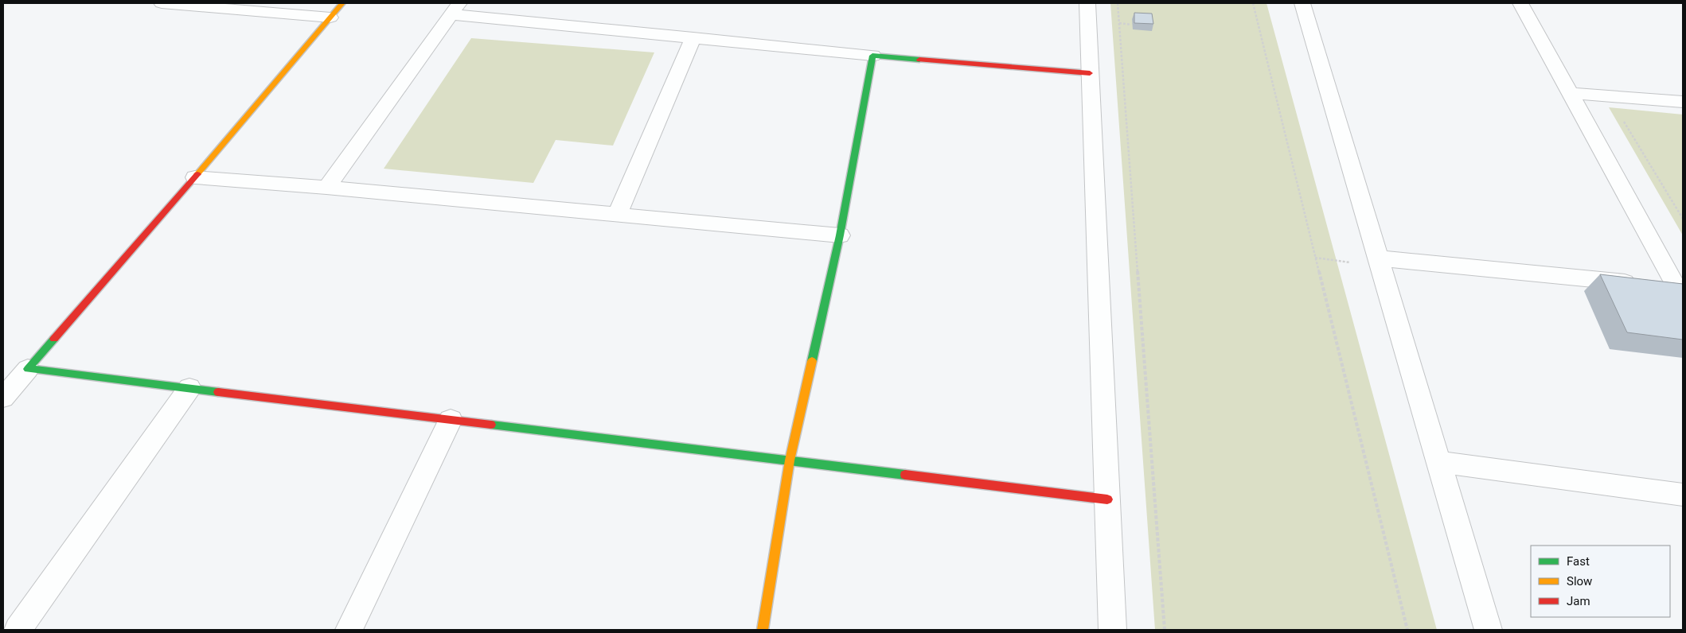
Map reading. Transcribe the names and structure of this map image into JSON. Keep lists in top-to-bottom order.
{
  "legend": ["Fast", "Slow", "Jam"]
}
